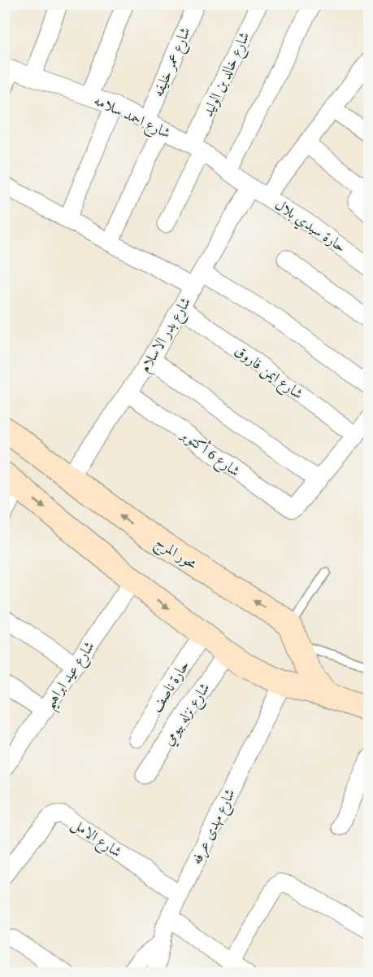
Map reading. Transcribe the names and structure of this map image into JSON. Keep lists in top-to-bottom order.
{
  "streets": {
    "main road": ["محور المرج"],
    "street": [
      "شارع عمر خليفه",
      "شارع خالد بن الوليد",
      "شارع احمد سلامه",
      "حارة سيدي بلال",
      "شارع بدر الاسلام",
      "شارع ايمن فاروق",
      "شارع 6 أكتوبر",
      "شارع عيد ابراهيم",
      "حارة ناصف",
      "شارع نزله بيومي",
      "شارع مهدى عرفه",
      "شارع الامل"
    ]
  },
  "crossings": [
    ["شارع عمر خليفه", "شارع احمد سلامه"],
    ["شارع خالد بن الوليد", "شارع احمد سلامه"],
    ["شارع احمد سلامه", "حارة سيدي بلال"],
    ["شارع احمد سلامه", "شارع بدر الاسلام"],
    ["حارة سيدي بلال", "شارع بدر الاسلام"],
    ["شارع بدر الاسلام", "شارع ايمن فاروق"],
    ["شارع بدر الاسلام", "شارع 6 أكتوبر"],
    ["شارع بدر الاسلام", "محور المرج"],
    ["شارع مهدى عرفه", "شارع الامل"]
  ]
}
